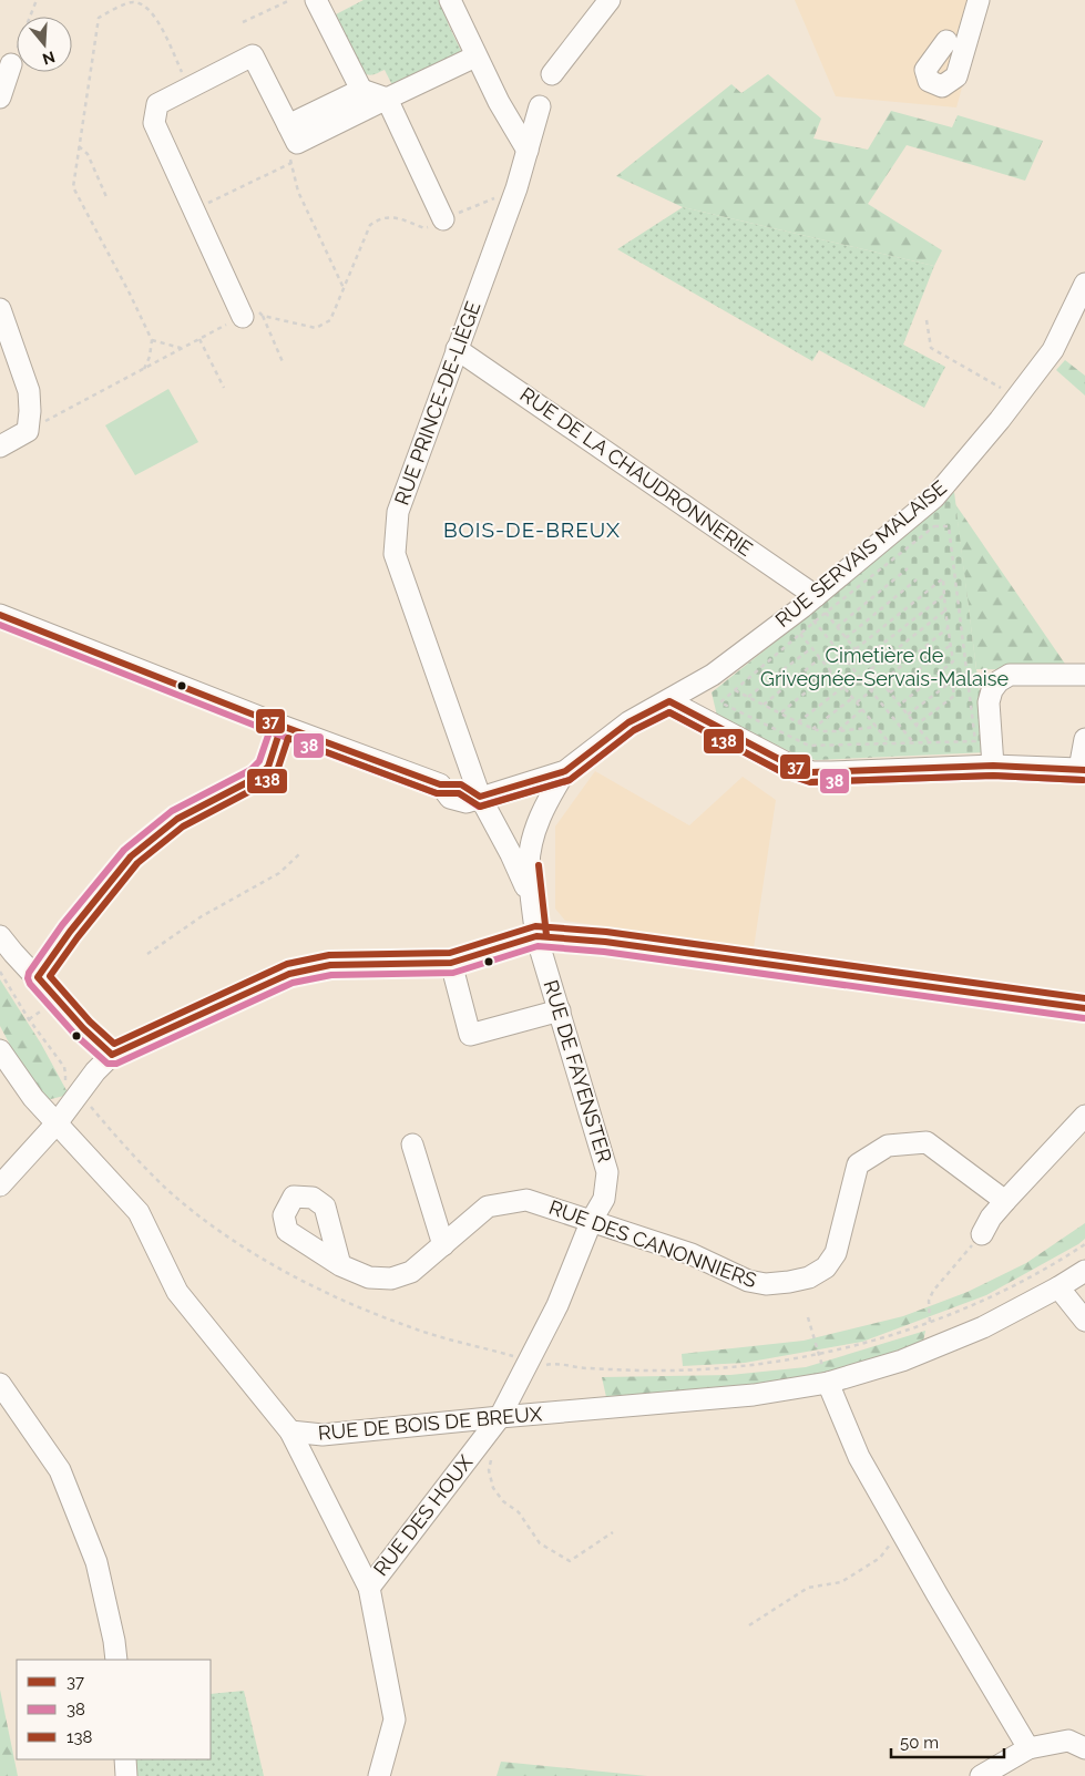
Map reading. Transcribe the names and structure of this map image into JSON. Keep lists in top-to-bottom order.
{
  "streets": {
    "street": [
      "RUE PRINCE-DE-LIÈGE",
      "RUE DE LA CHAUDRONNERIE",
      "RUE SERVAIS MALAISE",
      "RUE DE FAYENSTER",
      "RUE DES CANONNIERS",
      "RUE DE BOIS DE BREUX",
      "RUE DES HOUX"
    ]
  },
  "crossings": [
    ["RUE PRINCE-DE-LIÈGE", "RUE DE LA CHAUDRONNERIE"],
    ["RUE PRINCE-DE-LIÈGE", "RUE SERVAIS MALAISE"],
    ["RUE PRINCE-DE-LIÈGE", "RUE DE FAYENSTER"],
    ["RUE DE LA CHAUDRONNERIE", "RUE SERVAIS MALAISE"],
    ["RUE SERVAIS MALAISE", "RUE DE FAYENSTER"],
    ["RUE DE FAYENSTER", "RUE DES CANONNIERS"],
    ["RUE DE FAYENSTER", "RUE DE BOIS DE BREUX"],
    ["RUE DE FAYENSTER", "RUE DES HOUX"],
    ["RUE DE BOIS DE BREUX", "RUE DES HOUX"]
  ],
  "districts": ["BOIS-DE-BREUX"],
  "parks": ["Cimetière de Grivegnée-Servais-Malaise"],
  "lines": ["transit line 37", "transit line 38", "transit line 138"],
  "legend": ["37", "38", "138"],
  "scale_bar": "50 m",
  "north": "bottom"
}
